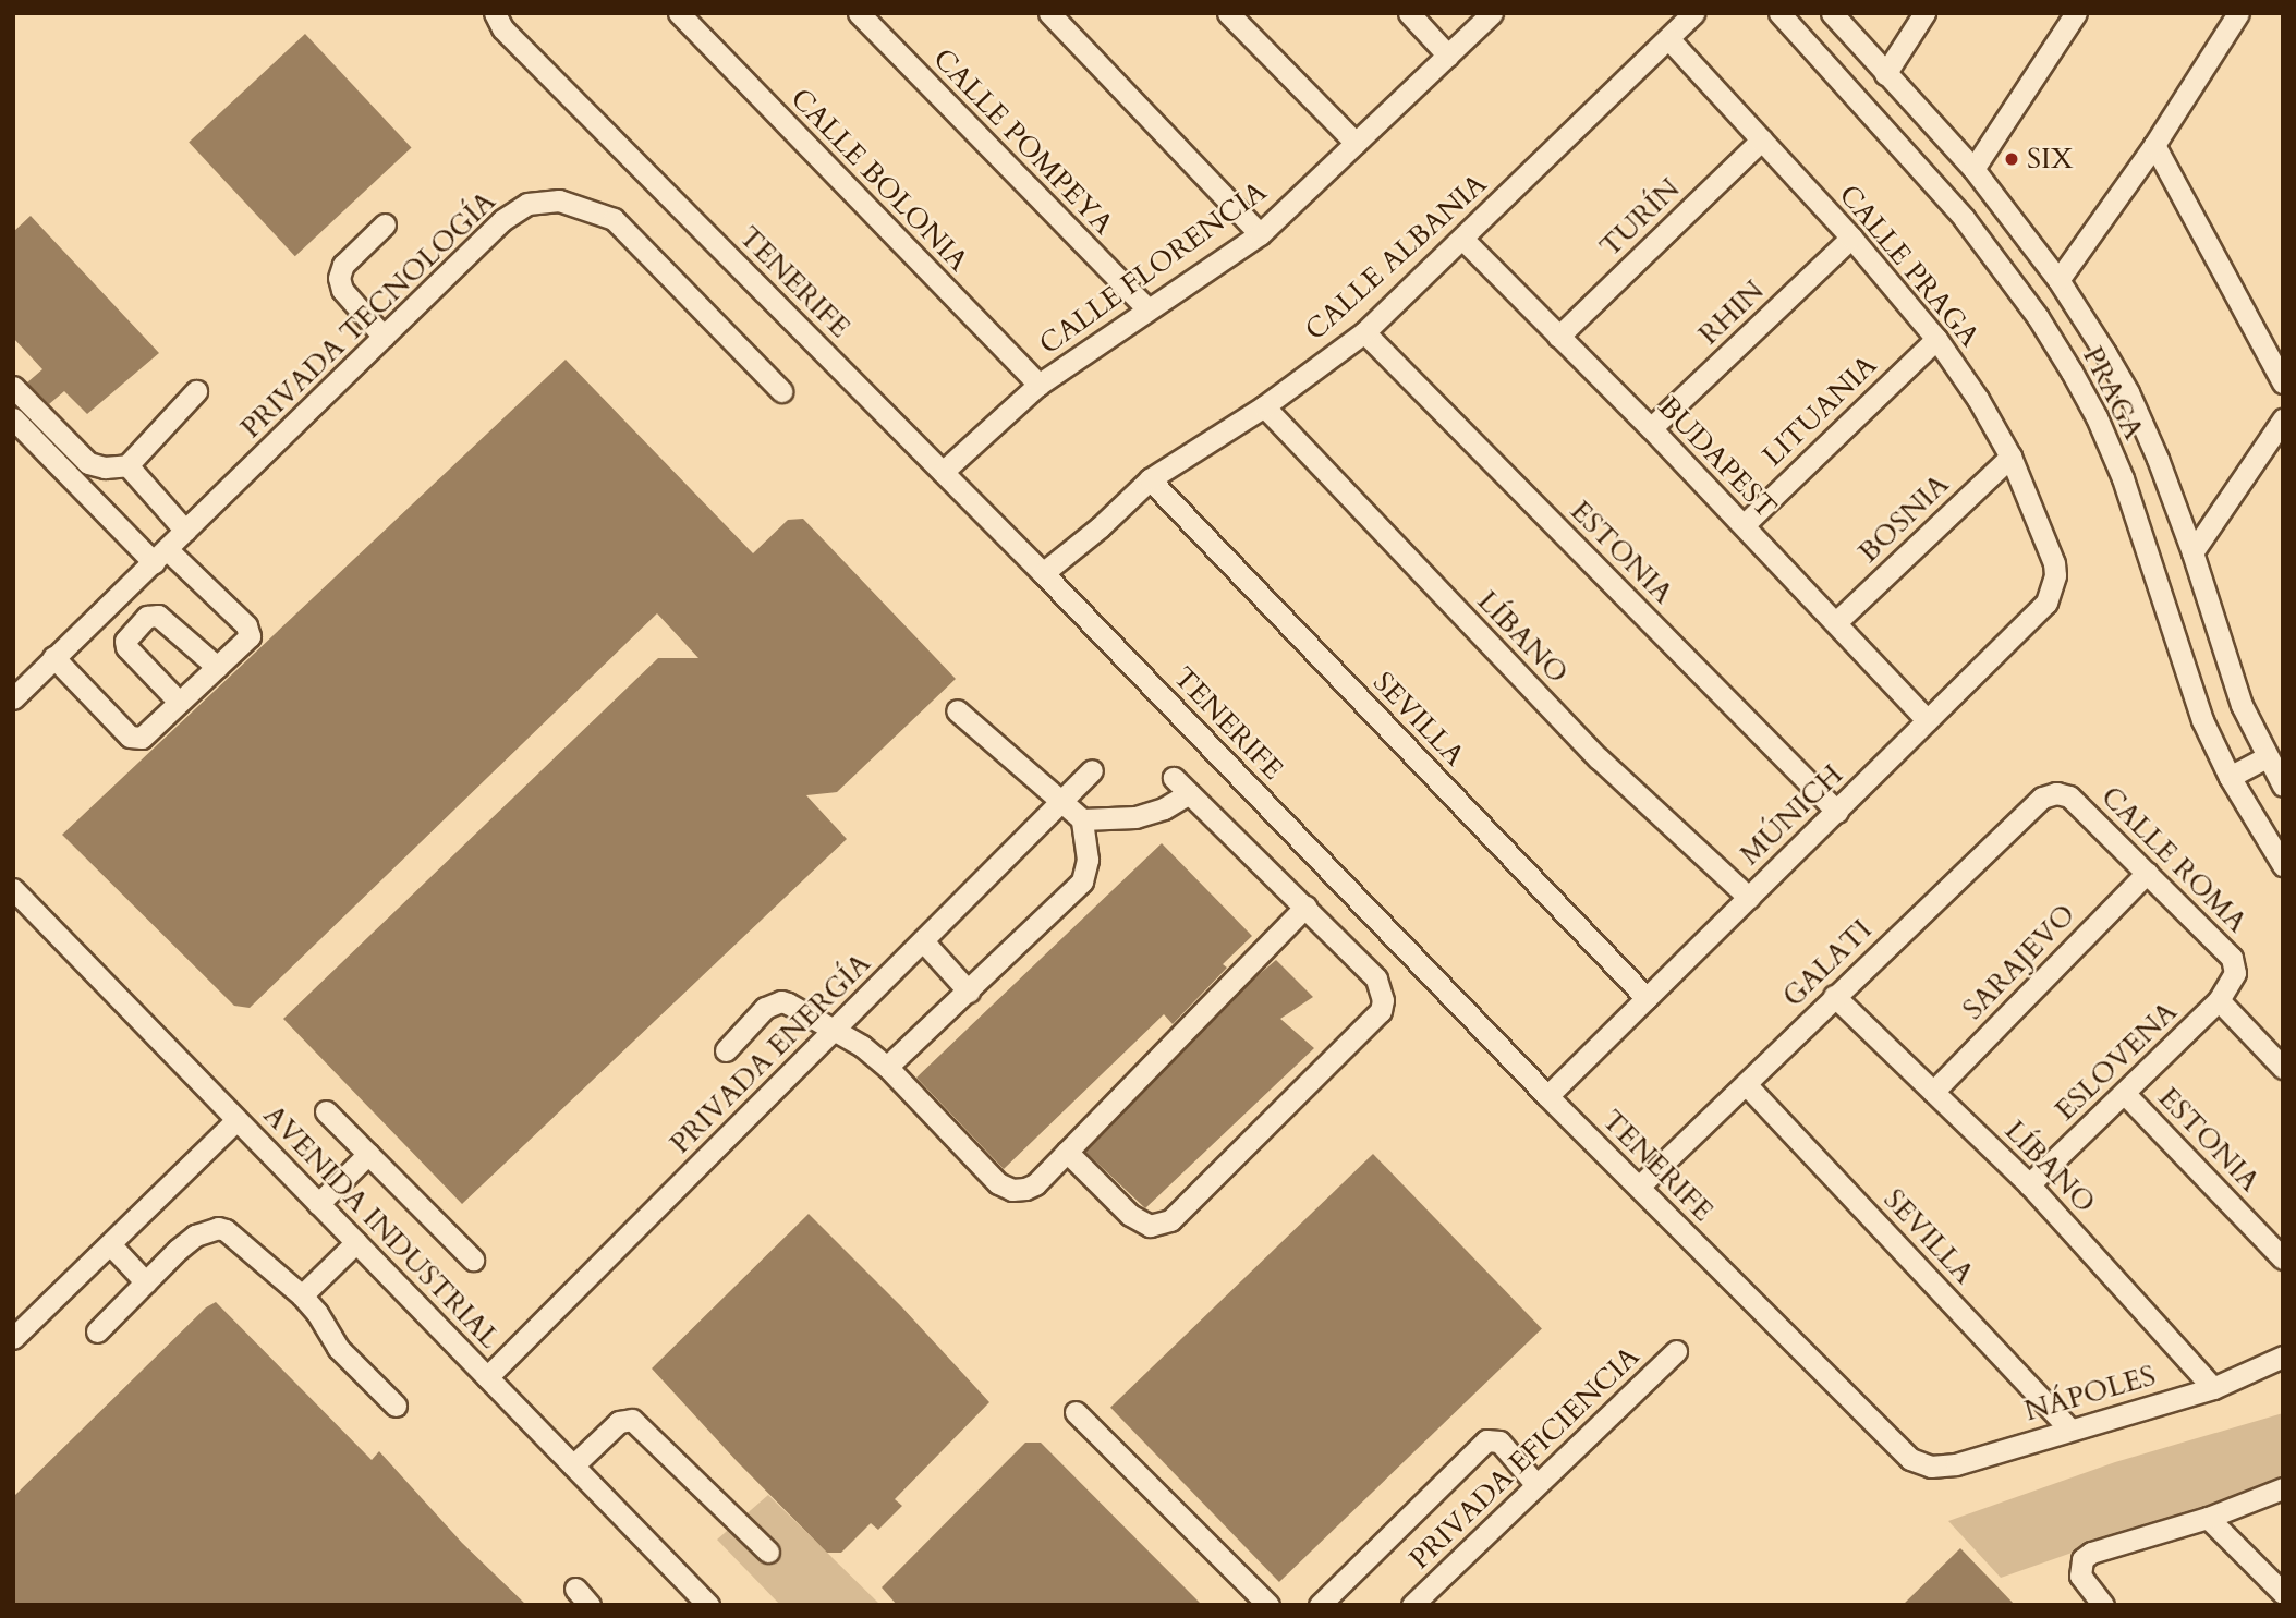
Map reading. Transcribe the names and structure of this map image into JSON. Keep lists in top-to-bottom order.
{
  "streets": {
    "street": [
      "CALLE POMPEYA",
      "CALLE BOLONIA",
      "TURÍN",
      "CALLE ALBANIA",
      "CALLE PRAGA",
      "CALLE FLORENCIA",
      "TENERIFE",
      "RHIN",
      "PRIVADA TECNOLOGÍA",
      "PRAGA",
      "LITUANIA",
      "BUDAPEST",
      "BOSNIA",
      "ESTONIA",
      "LÍBANO",
      "SEVILLA",
      "MÚNICH",
      "CALLE ROMA",
      "SARAJEVO",
      "GALATI",
      "PRIVADA ENERGÍA",
      "ESLOVENA",
      "AVENIDA INDUSTRIAL",
      "NÁPOLES",
      "PRIVADA EFICIENCIA"
    ]
  },
  "crossings": [
    ["CALLE POMPEYA", "CALLE FLORENCIA"],
    ["CALLE BOLONIA", "CALLE FLORENCIA"],
    ["TURÍN", "CALLE PRAGA"],
    ["TURÍN", "BUDAPEST"],
    ["CALLE ALBANIA", "CALLE PRAGA"],
    ["CALLE ALBANIA", "TENERIFE"],
    ["CALLE ALBANIA", "BUDAPEST"],
    ["CALLE ALBANIA", "ESTONIA"],
    ["CALLE ALBANIA", "LÍBANO"],
    ["CALLE ALBANIA", "SEVILLA"],
    ["CALLE PRAGA", "RHIN"],
    ["CALLE PRAGA", "LITUANIA"],
    ["CALLE PRAGA", "BOSNIA"],
    ["CALLE PRAGA", "MÚNICH"],
    ["CALLE FLORENCIA", "TENERIFE"],
    ["TENERIFE", "MÚNICH"],
    ["TENERIFE", "GALATI"],
    ["TENERIFE", "NÁPOLES"],
    ["RHIN", "BUDAPEST"],
    ["LITUANIA", "BUDAPEST"],
    ["BUDAPEST", "BOSNIA"],
    ["BUDAPEST", "MÚNICH"],
    ["ESTONIA", "MÚNICH"],
    ["ESTONIA", "ESLOVENA"],
    ["LÍBANO", "MÚNICH"],
    ["LÍBANO", "SARAJEVO"],
    ["LÍBANO", "GALATI"],
    ["LÍBANO", "ESLOVENA"],
    ["LÍBANO", "NÁPOLES"],
    ["SEVILLA", "MÚNICH"],
    ["SEVILLA", "GALATI"],
    ["SEVILLA", "NÁPOLES"],
    ["CALLE ROMA", "SARAJEVO"],
    ["CALLE ROMA", "GALATI"],
    ["CALLE ROMA", "ESLOVENA"],
    ["PRIVADA ENERGÍA", "AVENIDA INDUSTRIAL"]
  ],
  "places": ["SIX"]
}
